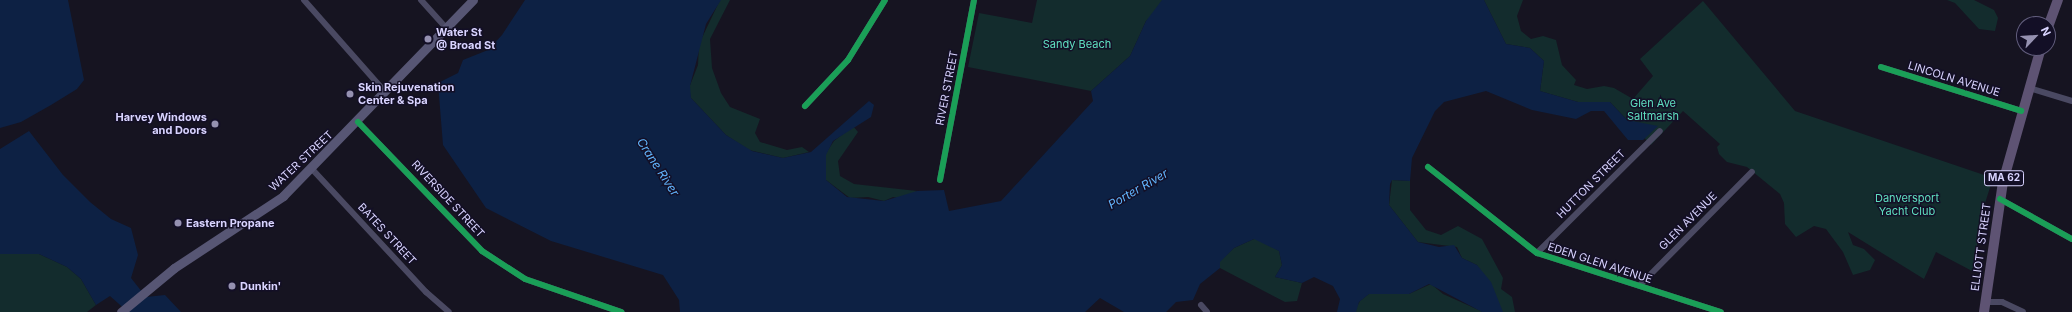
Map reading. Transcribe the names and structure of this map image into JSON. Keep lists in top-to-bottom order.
{
  "streets": {
    "main road": ["WATER STREET", "MA 62", "ELLIOTT STREET"],
    "street": [
      "LINCOLN AVENUE",
      "RIVER STREET",
      "HUTTON STREET",
      "RIVERSIDE STREET",
      "GLEN AVENUE",
      "BATES STREET",
      "EDEN GLEN AVENUE"
    ]
  },
  "crossings": [
    ["LINCOLN AVENUE", "ELLIOTT STREET"],
    ["WATER STREET", "RIVERSIDE STREET"],
    ["WATER STREET", "BATES STREET"],
    ["HUTTON STREET", "EDEN GLEN AVENUE"],
    ["GLEN AVENUE", "EDEN GLEN AVENUE"]
  ],
  "water": ["Crane River", "Porter River"],
  "parks": ["Sandy Beach", "Glen Ave Saltmarsh", "Danversport Yacht Club"],
  "places": [
    "Water St @ Broad St",
    "Skin Rejuvenation Center & Spa",
    "Harvey Windows and Doors",
    "Eastern Propane",
    "Dunkin'"
  ],
  "north": "top right"
}
